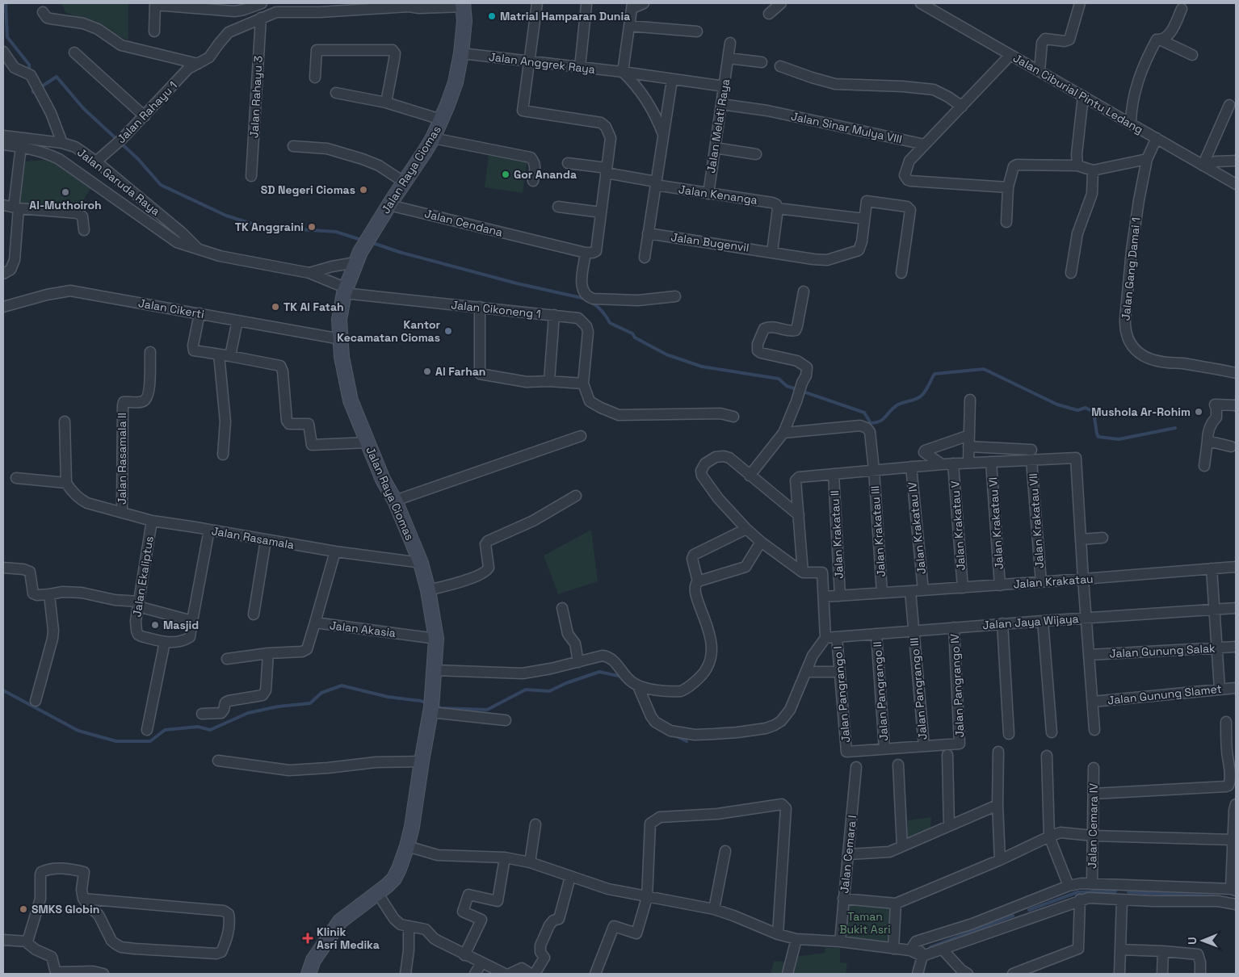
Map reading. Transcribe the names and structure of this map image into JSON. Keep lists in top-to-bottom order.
{
  "streets": {
    "main road": ["Jalan Raya Ciomas"],
    "street": [
      "Jalan Anggrek Raya",
      "Jalan Ciburial Pintu Ledang",
      "Jalan Rahayu 3",
      "Jalan Rahayu 1",
      "Jalan Melati Raya",
      "Jalan Sinar Mulya VIII",
      "Jalan Garuda Raya",
      "Jalan Kenanga",
      "Jalan Cendana",
      "Jalan Bugenvil",
      "Jalan Gang Damai 1",
      "Jalan Cikerti",
      "Jalan Cikoneng 1",
      "Jalan Rasamala II",
      "Jalan Krakatau VII",
      "Jalan Krakatau VI",
      "Jalan Krakatau V",
      "Jalan Krakatau IV",
      "Jalan Krakatau III",
      "Jalan Krakatau II",
      "Jalan Rasamala",
      "Jalan Ekaliptus",
      "Jalan Krakatau",
      "Jalan Jaya Wijaya",
      "Jalan Akasia",
      "Jalan Gunung Salak",
      "Jalan Pangrango IV",
      "Jalan Pangrango III",
      "Jalan Pangrango II",
      "Jalan Pangrango I",
      "Jalan Gunung Slamet",
      "Jalan Cemara IV",
      "Jalan Cemara I"
    ]
  },
  "crossings": [
    ["Jalan Anggrek Raya", "Jalan Melati Raya"],
    ["Jalan Anggrek Raya", "Jalan Raya Ciomas"],
    ["Jalan Ciburial Pintu Ledang", "Jalan Sinar Mulya VIII"],
    ["Jalan Ciburial Pintu Ledang", "Jalan Gang Damai 1"],
    ["Jalan Rahayu 3", "Jalan Rahayu 1"],
    ["Jalan Rahayu 1", "Jalan Raya Ciomas"],
    ["Jalan Rahayu 1", "Jalan Garuda Raya"],
    ["Jalan Melati Raya", "Jalan Sinar Mulya VIII"],
    ["Jalan Melati Raya", "Jalan Kenanga"],
    ["Jalan Raya Ciomas", "Jalan Garuda Raya"],
    ["Jalan Raya Ciomas", "Jalan Cendana"],
    ["Jalan Raya Ciomas", "Jalan Cikerti"],
    ["Jalan Raya Ciomas", "Jalan Cikoneng 1"],
    ["Jalan Raya Ciomas", "Jalan Rasamala"],
    ["Jalan Raya Ciomas", "Jalan Akasia"],
    ["Jalan Garuda Raya", "Jalan Cikoneng 1"],
    ["Jalan Kenanga", "Jalan Bugenvil"],
    ["Jalan Rasamala II", "Jalan Rasamala"],
    ["Jalan Krakatau VII", "Jalan Krakatau"],
    ["Jalan Krakatau VI", "Jalan Krakatau"],
    ["Jalan Krakatau V", "Jalan Krakatau"],
    ["Jalan Krakatau IV", "Jalan Krakatau"],
    ["Jalan Krakatau III", "Jalan Krakatau"],
    ["Jalan Krakatau II", "Jalan Krakatau"],
    ["Jalan Rasamala", "Jalan Ekaliptus"],
    ["Jalan Rasamala", "Jalan Akasia"],
    ["Jalan Jaya Wijaya", "Jalan Pangrango IV"],
    ["Jalan Jaya Wijaya", "Jalan Pangrango III"],
    ["Jalan Jaya Wijaya", "Jalan Pangrango II"],
    ["Jalan Jaya Wijaya", "Jalan Pangrango I"],
    ["Jalan Pangrango IV", "Jalan Pangrango III"],
    ["Jalan Pangrango II", "Jalan Pangrango I"]
  ],
  "parks": ["Taman Bukit Asri"],
  "places": {
    "other": [
      "Matrial Hamparan Dunia",
      "Gor Ananda",
      "SD Negeri Ciomas",
      "Al-Muthoiroh",
      "TK Anggraini",
      "TK Al Fatah",
      "Kantor Kecamatan Ciomas",
      "Al Farhan",
      "Mushola Ar-Rohim",
      "Masjid",
      "SMKS Globin"
    ],
    "health": ["Klinik Asri Medika"]
  },
  "north": "left"
}
